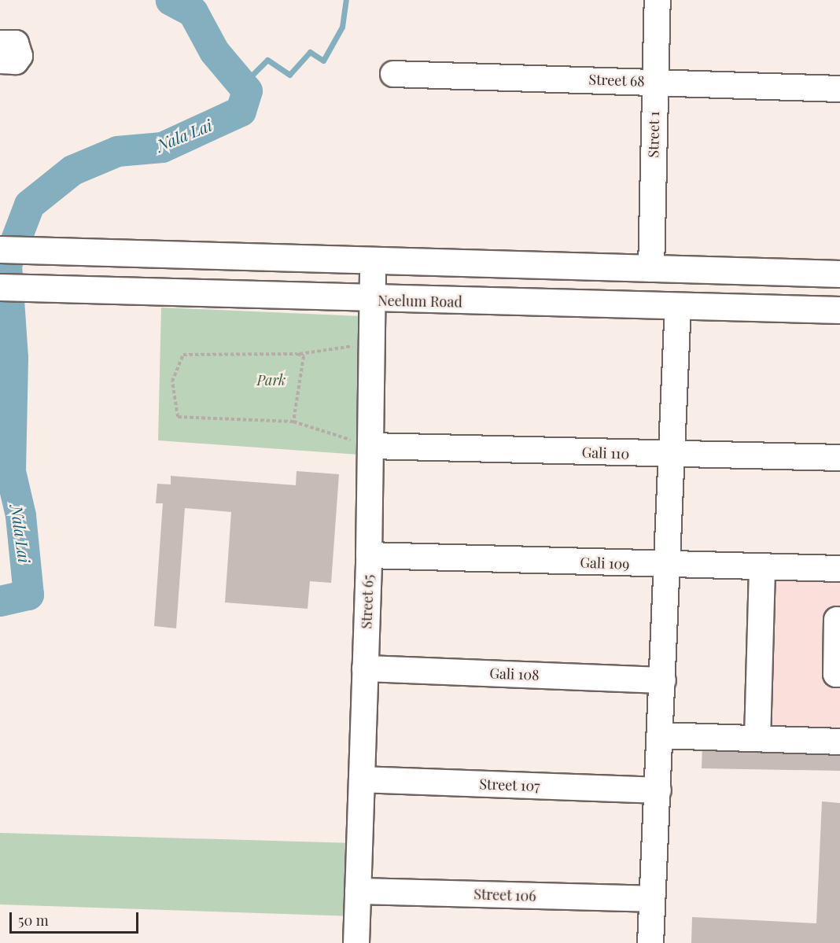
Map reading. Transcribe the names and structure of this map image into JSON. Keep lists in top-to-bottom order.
{
  "streets": {
    "main road": ["Neelum Road"],
    "street": [
      "Street 68",
      "Street 1",
      "Gali 110",
      "Gali 109",
      "Street 65",
      "Gali 108",
      "Street 107",
      "Street 106"
    ]
  },
  "crossings": [
    ["Street 68", "Street 1"],
    ["Neelum Road", "Street 65"],
    ["Gali 110", "Street 65"],
    ["Gali 109", "Street 65"],
    ["Street 65", "Gali 108"],
    ["Street 65", "Street 107"],
    ["Street 65", "Street 106"]
  ],
  "water": ["Nala Lai"],
  "parks": ["Park"],
  "scale_bar": "50 m"
}
